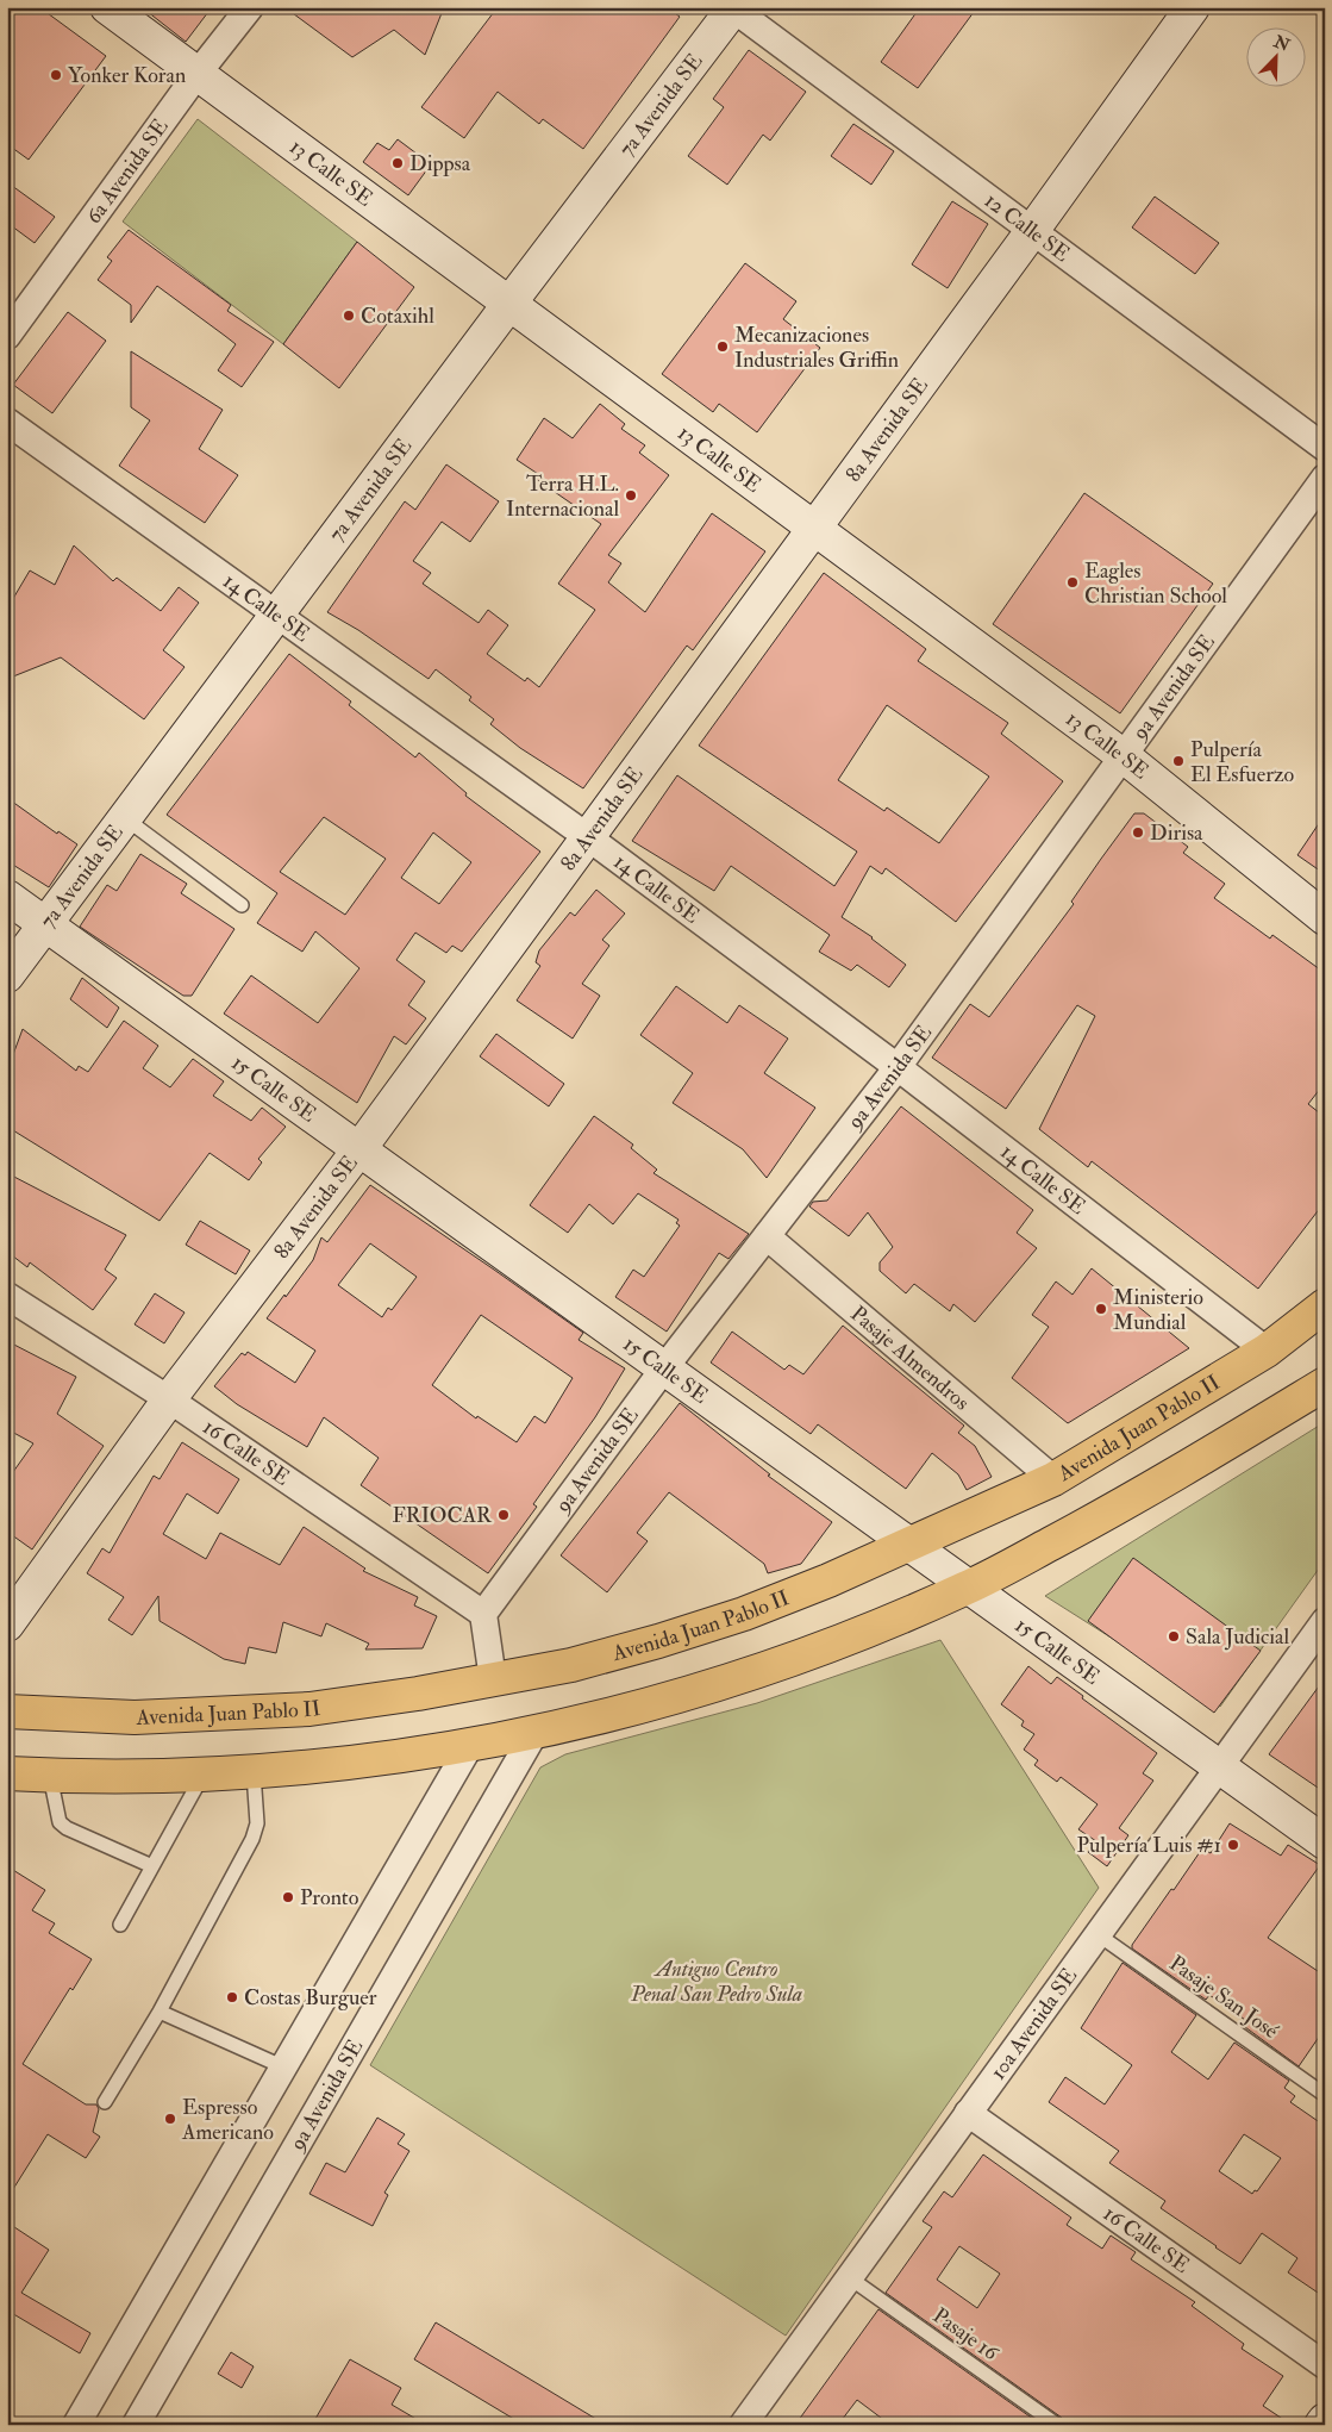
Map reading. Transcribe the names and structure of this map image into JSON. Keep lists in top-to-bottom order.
{
  "streets": {
    "highway": ["Avenida Juan Pablo II"],
    "street": [
      "7a Avenida SE",
      "6a Avenida SE",
      "13 Calle SE",
      "12 Calle SE",
      "8a Avenida SE",
      "14 Calle SE",
      "9a Avenida SE",
      "15 Calle SE",
      "Pasaje Almendros",
      "16 Calle SE",
      "10a Avenida SE"
    ],
    "lane": ["Pasaje San José", "Pasaje 16"]
  },
  "crossings": [
    ["7a Avenida SE", "13 Calle SE"],
    ["7a Avenida SE", "12 Calle SE"],
    ["7a Avenida SE", "14 Calle SE"],
    ["7a Avenida SE", "15 Calle SE"],
    ["6a Avenida SE", "13 Calle SE"],
    ["13 Calle SE", "8a Avenida SE"],
    ["13 Calle SE", "9a Avenida SE"],
    ["12 Calle SE", "8a Avenida SE"],
    ["8a Avenida SE", "14 Calle SE"],
    ["8a Avenida SE", "15 Calle SE"],
    ["8a Avenida SE", "16 Calle SE"],
    ["14 Calle SE", "9a Avenida SE"],
    ["14 Calle SE", "Avenida Juan Pablo II"],
    ["9a Avenida SE", "15 Calle SE"],
    ["9a Avenida SE", "Pasaje Almendros"],
    ["9a Avenida SE", "16 Calle SE"],
    ["15 Calle SE", "Avenida Juan Pablo II"],
    ["15 Calle SE", "10a Avenida SE"],
    ["Pasaje Almendros", "Avenida Juan Pablo II"],
    ["16 Calle SE", "10a Avenida SE"],
    ["Pasaje San José", "10a Avenida SE"],
    ["10a Avenida SE", "Pasaje 16"]
  ],
  "parks": ["Antiguo Centro Penal San Pedro Sula"],
  "places": [
    "Yonker Koran",
    "Dippsa",
    "Cotaxihl",
    "Mecanizaciones Industriales Griffin",
    "Terra H.L. Internacional",
    "Eagles Christian School",
    "Pulpería El Esfuerzo",
    "Dirisa",
    "Ministerio Mundial",
    "FRIOCAR",
    "Sala Judicial",
    "Pulpería Luis #1",
    "Pronto",
    "Costas Burguer",
    "Espresso Americano"
  ],
  "north": "top right"
}
